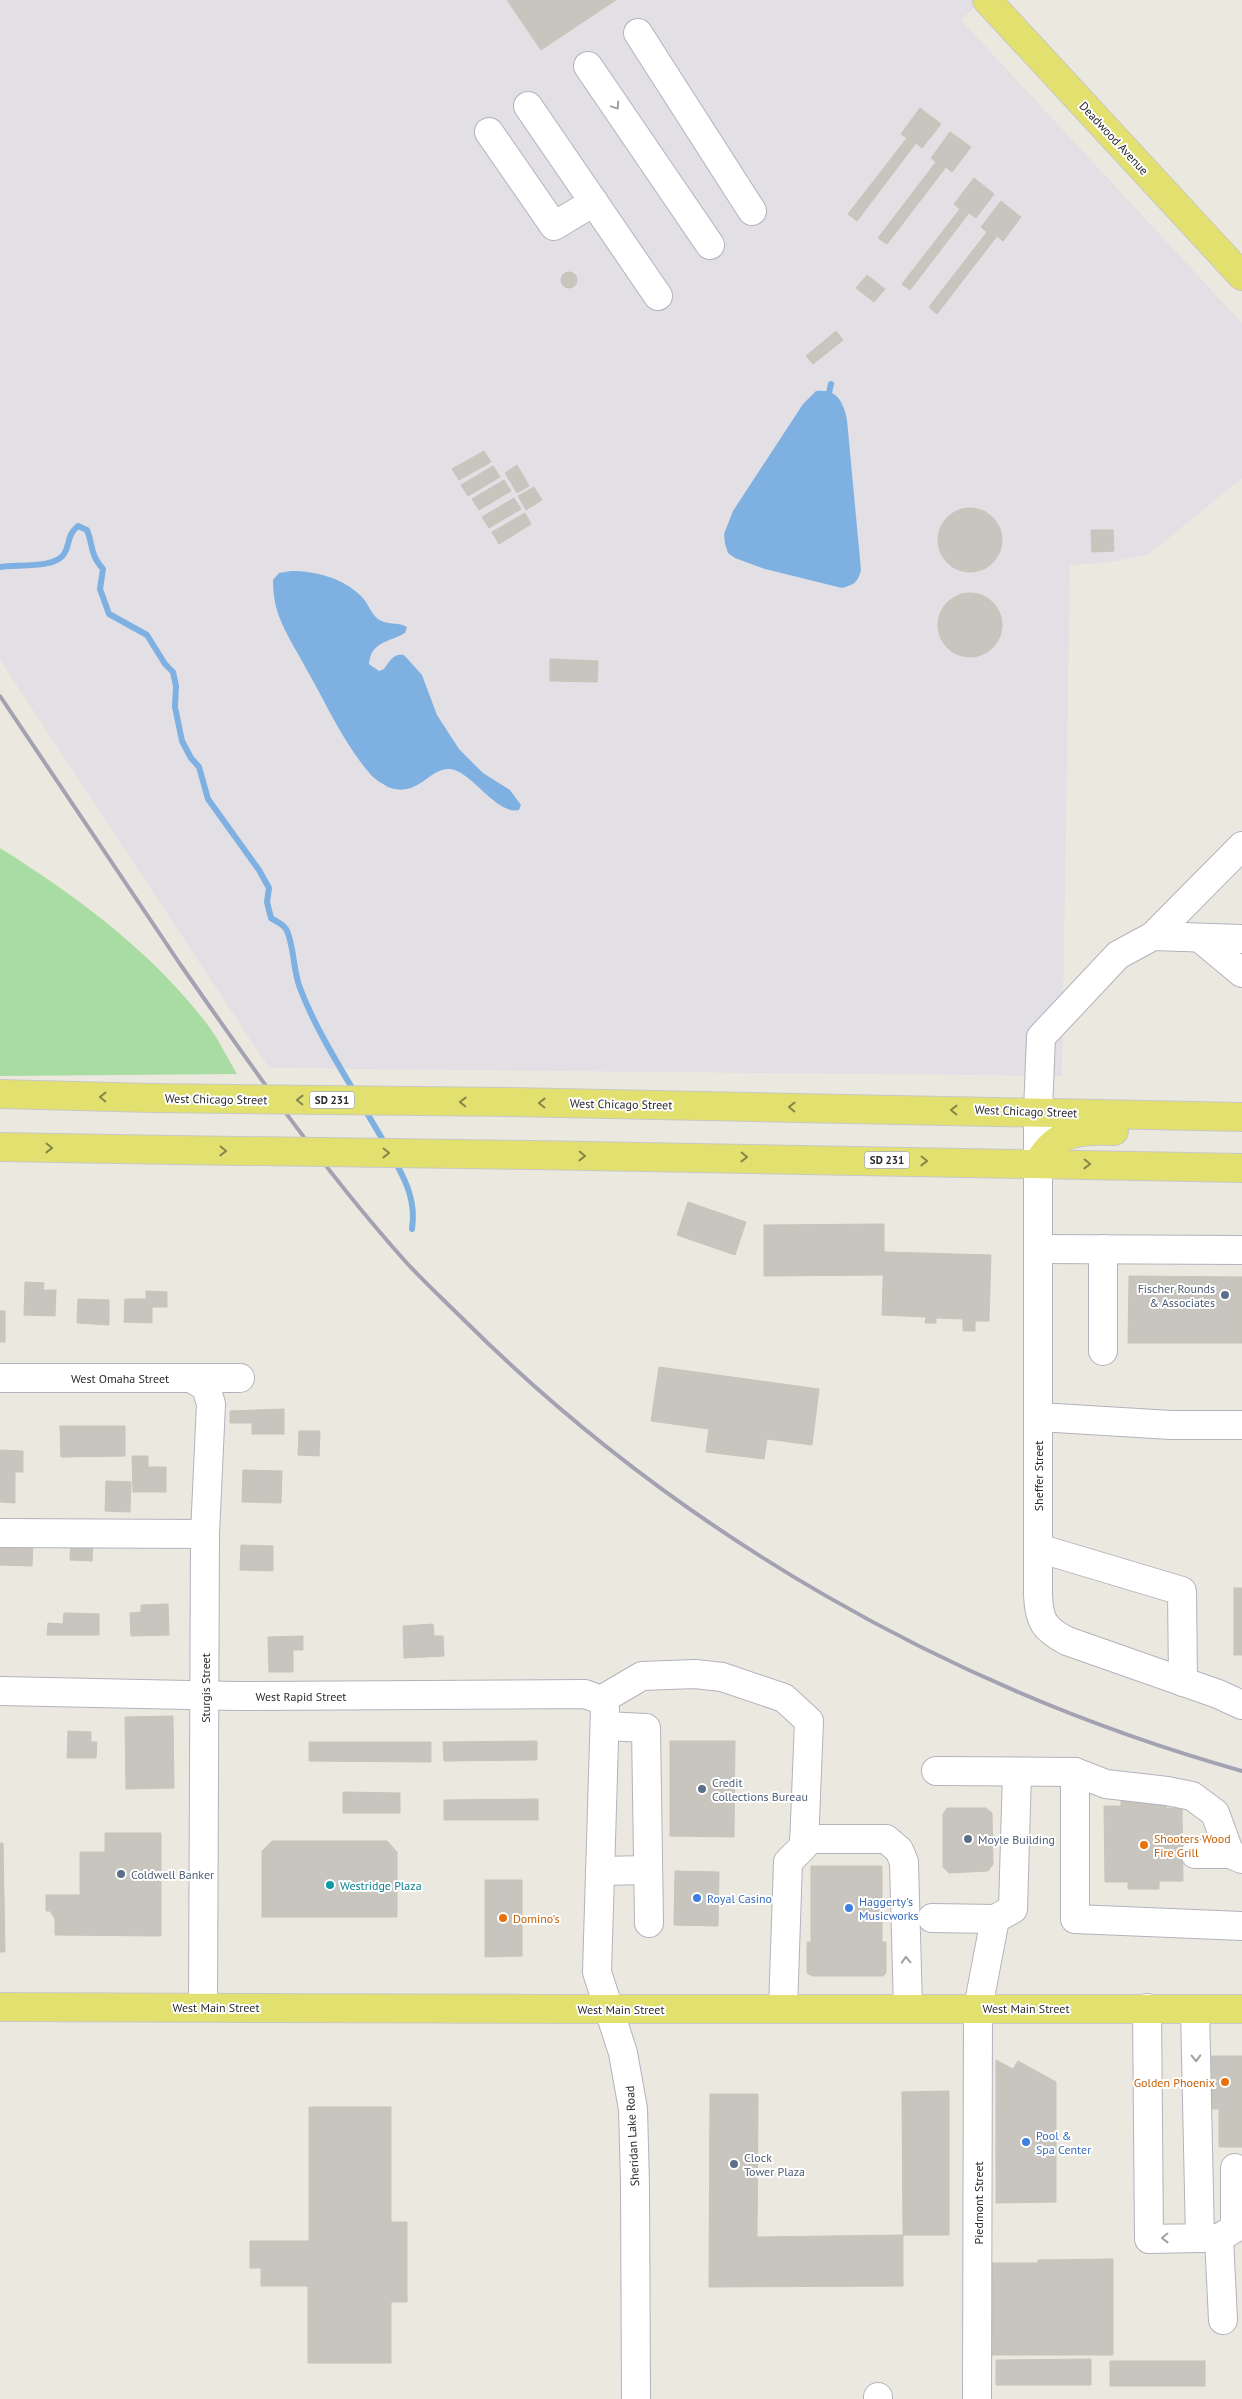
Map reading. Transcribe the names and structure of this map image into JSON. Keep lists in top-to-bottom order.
{
  "streets": {
    "main road": [
      "Deadwood Avenue",
      "West Chicago Street",
      "SD 231",
      "West Main Street"
    ],
    "street": [
      "West Omaha Street",
      "Sheffer Street",
      "Sturgis Street",
      "West Rapid Street",
      "Sheridan Lake Road",
      "Piedmont Street"
    ]
  },
  "crossings": [
    ["West Chicago Street", "Sheffer Street"],
    ["SD 231", "Sheffer Street"],
    ["West Omaha Street", "Sturgis Street"],
    ["Sturgis Street", "West Rapid Street"],
    ["Sturgis Street", "West Main Street"],
    ["West Rapid Street", "Sheridan Lake Road"],
    ["West Main Street", "Sheridan Lake Road"],
    ["West Main Street", "Piedmont Street"]
  ],
  "places": [
    "Fischer Rounds & Associates",
    "Credit Collections Bureau",
    "Moyle Building",
    "Shooters Wood Fire Grill",
    "Coldwell Banker",
    "Westridge Plaza",
    "Royal Casino",
    "Haggerty's Musicworks",
    "Domino's",
    "Golden Phoenix",
    "Pool & Spa Center",
    "Clock Tower Plaza"
  ]
}
